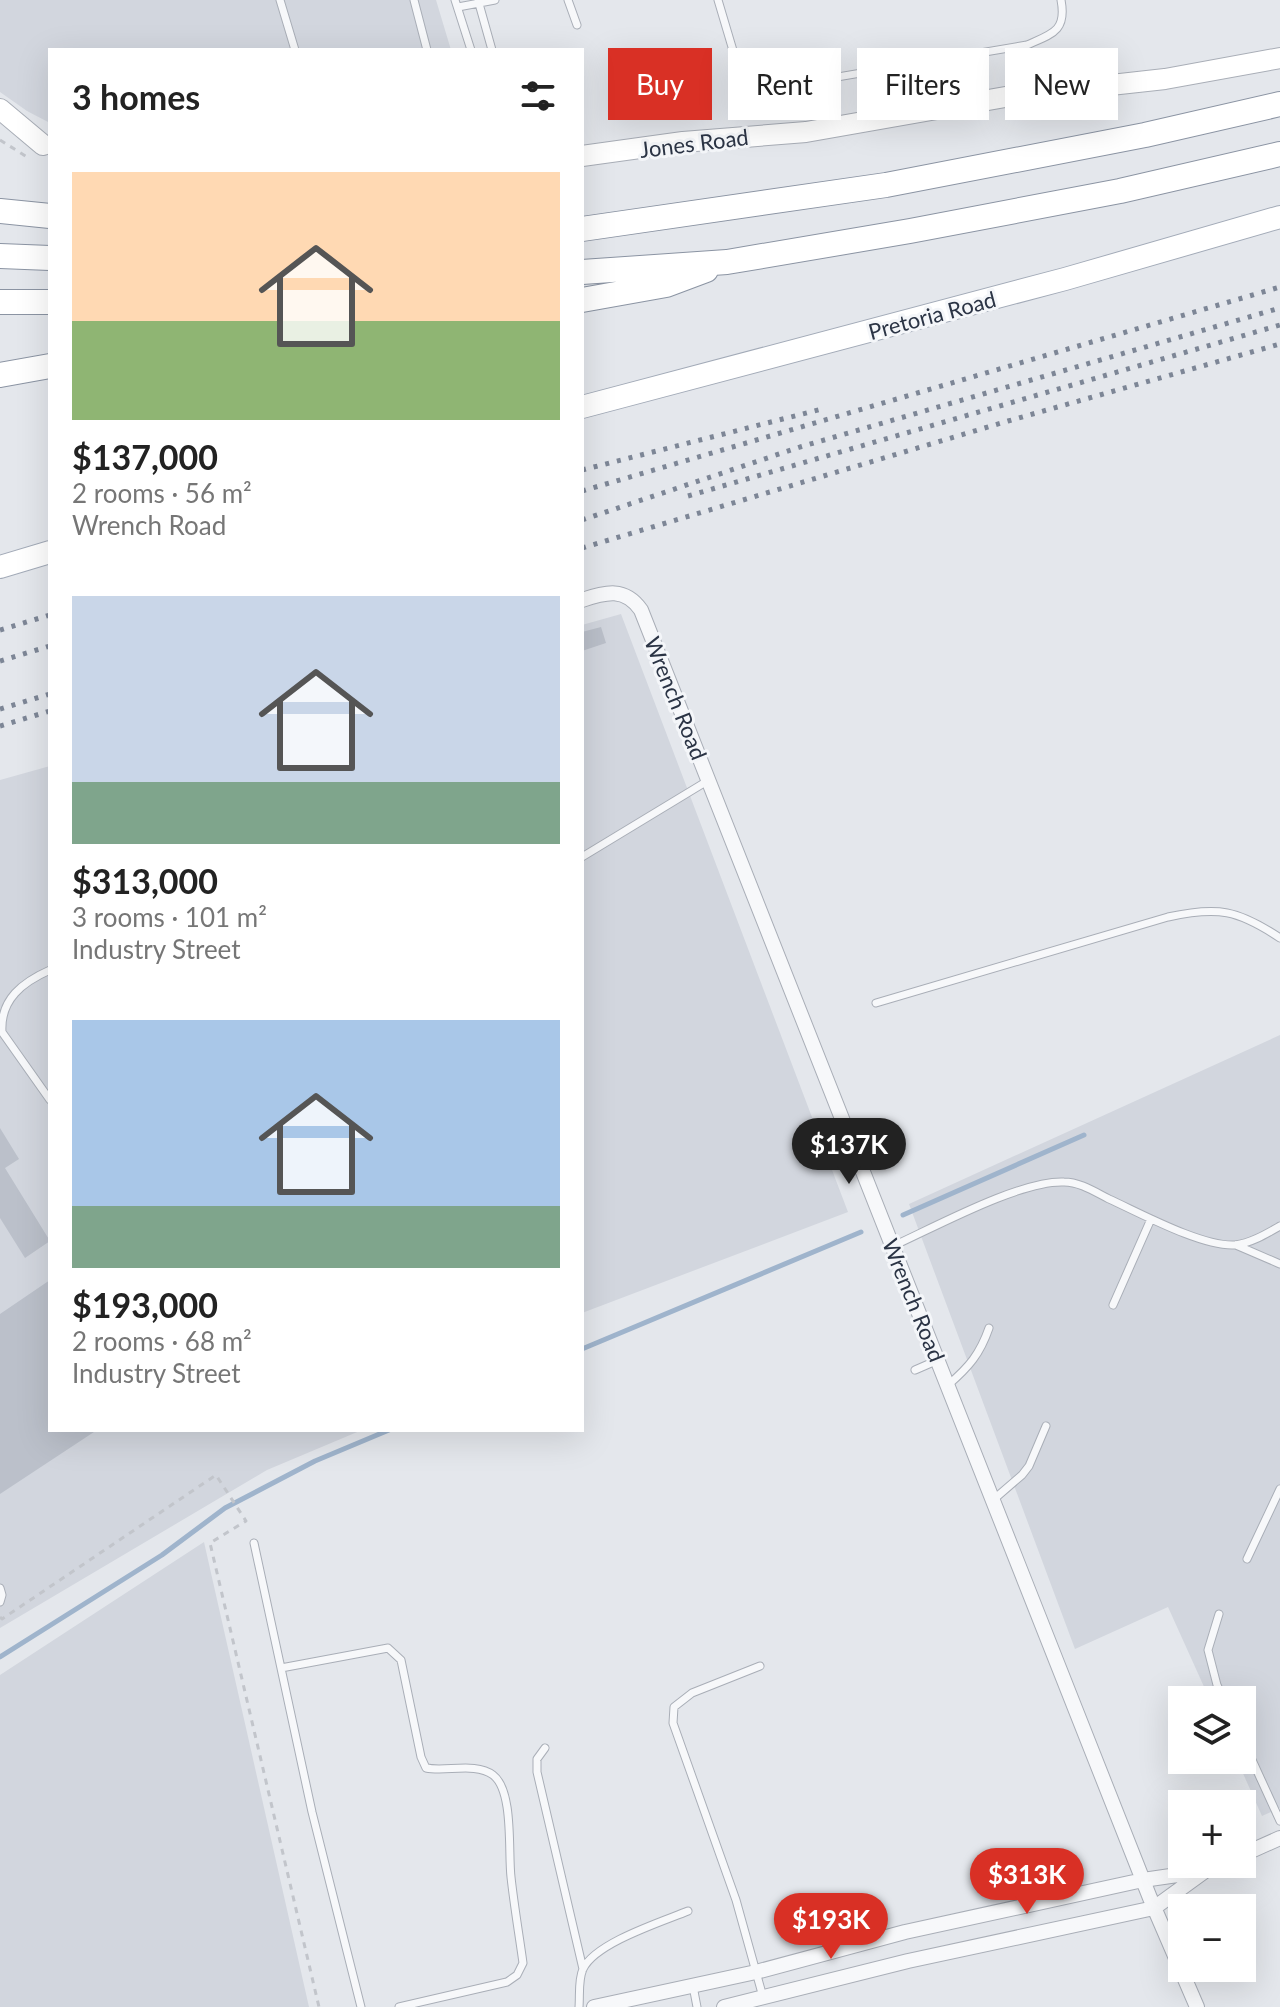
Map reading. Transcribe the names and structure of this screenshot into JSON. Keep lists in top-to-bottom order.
{
  "streets": {
    "main road": ["Pretoria Road"],
    "street": ["Jones Road", "Wrench Road"]
  },
  "page": {
    "chip": [
      "Buy",
      "Rent",
      "Filters",
      "New"
    ],
    "heading": "3 homes",
    "list": [
      {
        "name": "$137,000",
        "note": "2 rooms · 56 m² · Wrench Road"
      },
      {
        "name": "$313,000",
        "note": "3 rooms · 101 m² · Industry Street"
      },
      {
        "name": "$193,000",
        "note": "2 rooms · 68 m² · Industry Street"
      }
    ],
    "price": ["$137K", "$313K", "$193K"],
    "map_buttons": ["+", "−"]
  }
}
